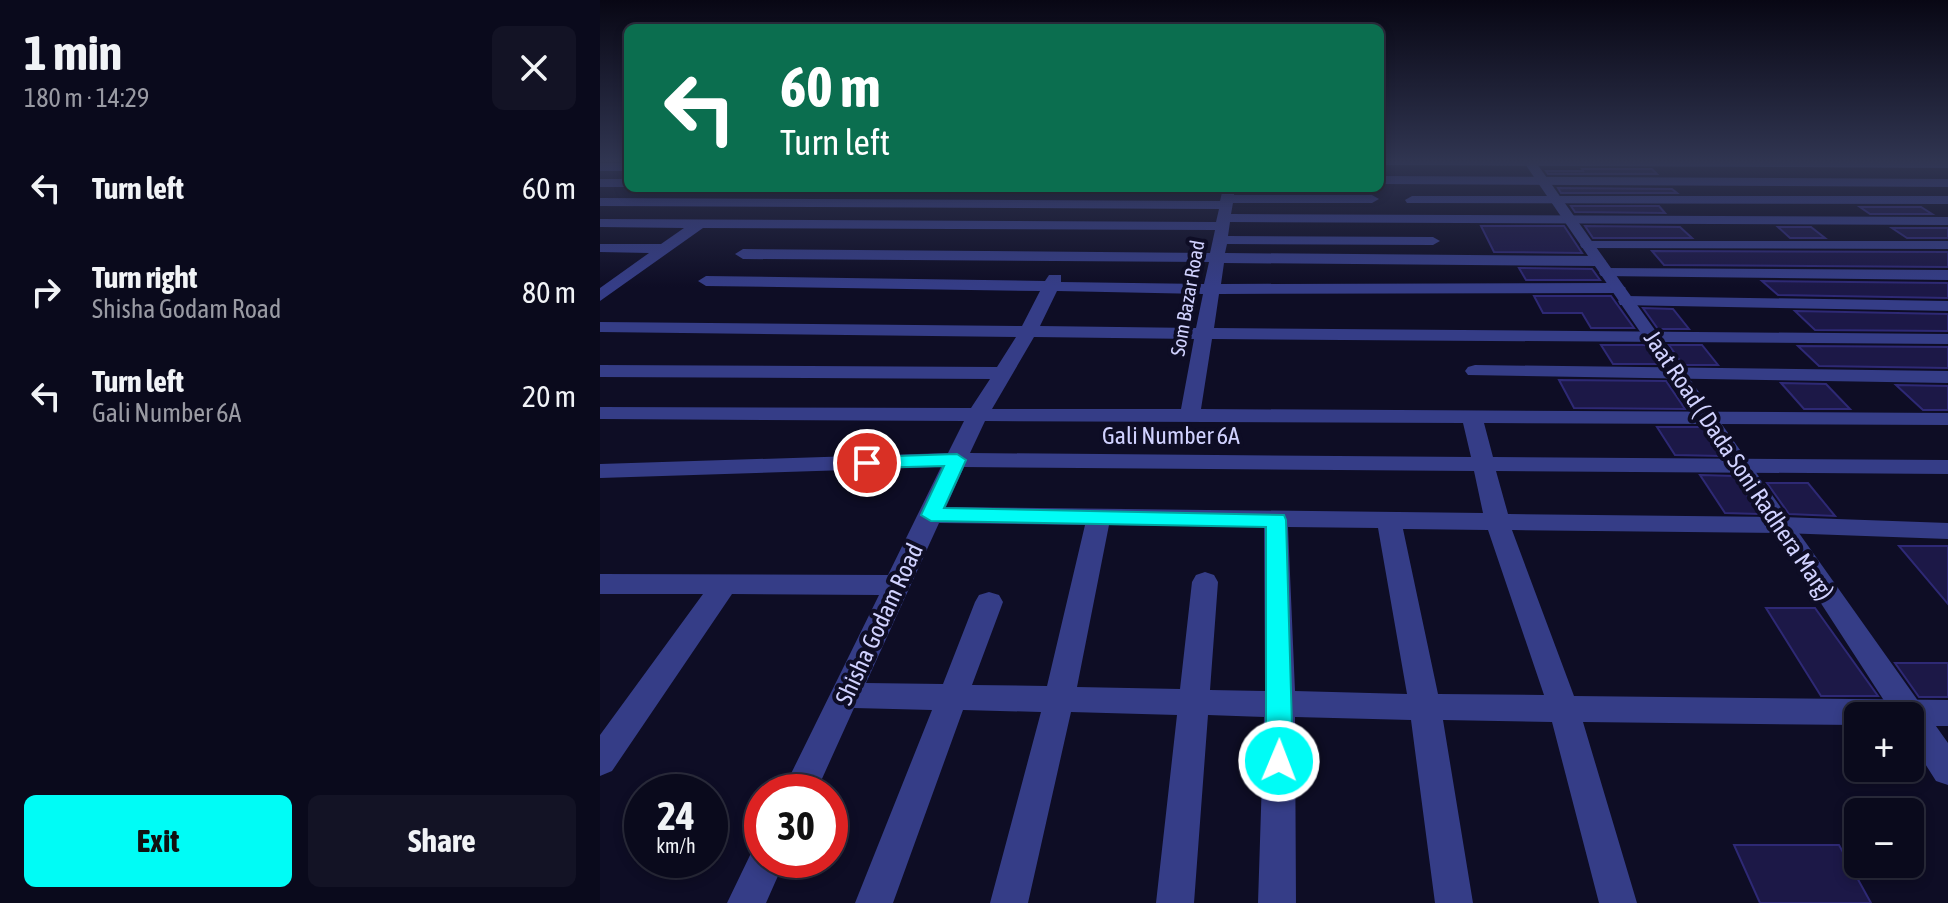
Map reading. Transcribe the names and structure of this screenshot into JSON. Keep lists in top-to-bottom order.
{
  "streets": {
    "street": [
      "Som Bazar Road",
      "Gali Number 6A",
      "Jaat Road ( Dada Soni Radhera Marg)",
      "Shisha Godam Road"
    ]
  },
  "crossings": [
    ["Gali Number 6A", "Jaat Road ( Dada Soni Radhera Marg)"],
    ["Gali Number 6A", "Shisha Godam Road"]
  ],
  "page": {
    "heading": ["1 min", "180 m · 14:29"],
    "turn": ["60 m", "Turn left"],
    "list": [
      {
        "name": "Turn left",
        "value": "60 m"
      },
      {
        "name": "Turn right",
        "note": "Shisha Godam Road",
        "value": "80 m"
      },
      {
        "name": "Turn left",
        "note": "Gali Number 6A",
        "value": "20 m"
      }
    ],
    "map_buttons": ["+", "−"],
    "speed": "24 km/h",
    "limit": "30",
    "buttons": ["Exit", "Share"]
  }
}
